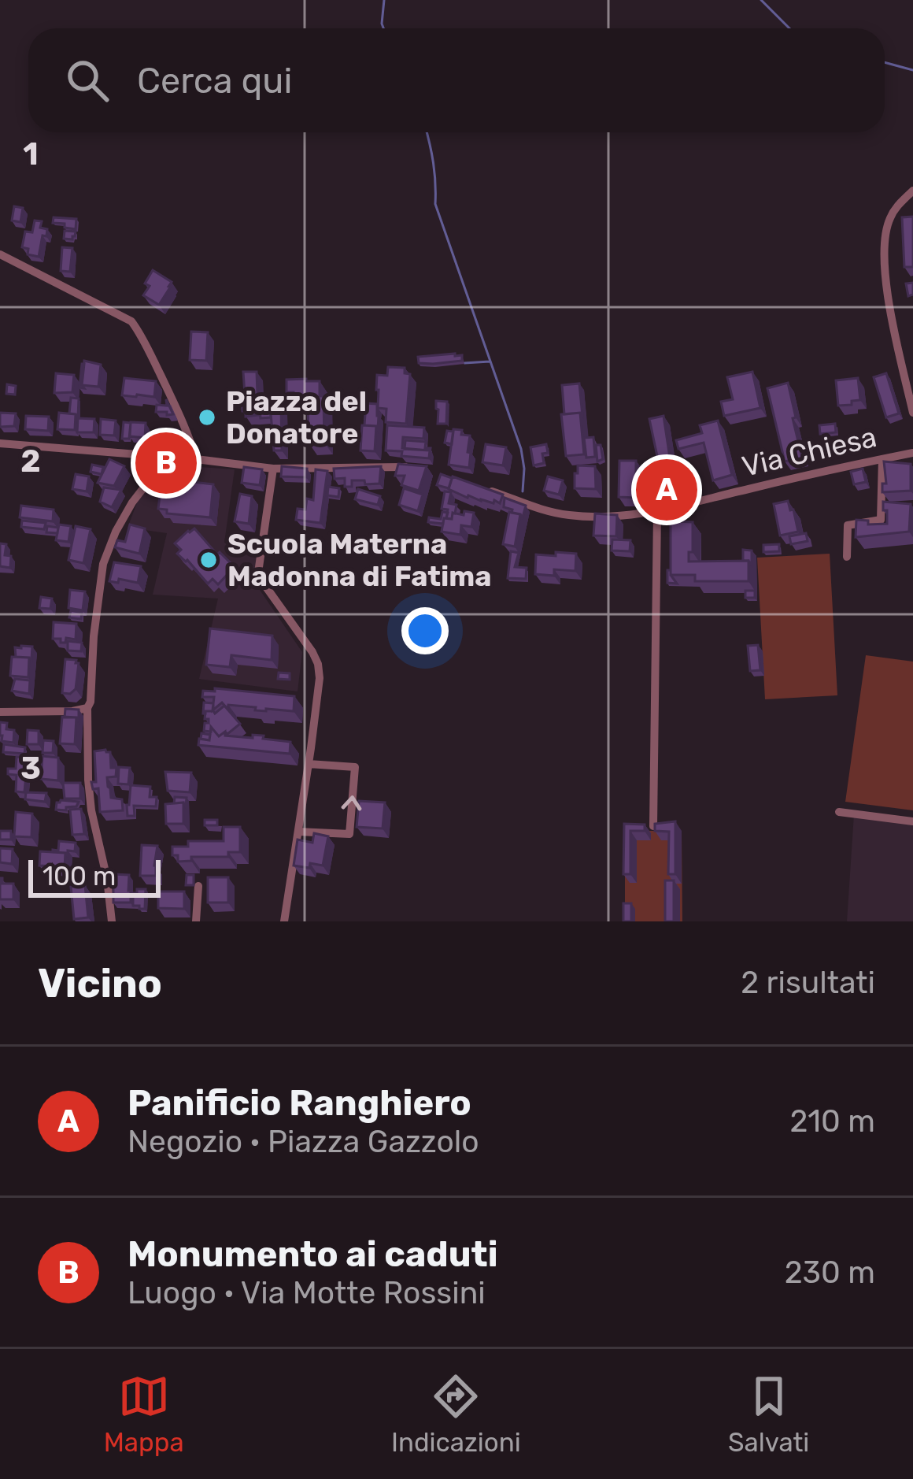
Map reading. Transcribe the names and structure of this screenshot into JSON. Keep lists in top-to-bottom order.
{
  "streets": {
    "street": ["Via Chiesa"]
  },
  "places": ["Piazza del Donatore", "Scuola Materna Madonna di Fatima"],
  "scale_bar": "100 m",
  "page": {
    "search": "Cerca qui",
    "pins": ["B", "A"],
    "scale": "100 m",
    "heading": ["Vicino", "2 risultati"],
    "list": [
      {
        "mark": "A",
        "name": "Panificio Ranghiero",
        "note": "Negozio · Piazza Gazzolo",
        "value": "210 m"
      },
      {
        "mark": "B",
        "name": "Monumento ai caduti",
        "note": "Luogo · Via Motte Rossini",
        "value": "230 m"
      }
    ],
    "nav": ["Mappa", "Indicazioni", "Salvati"]
  },
  "grid": {
    "rows": ["1", "2", "3"]
  }
}
